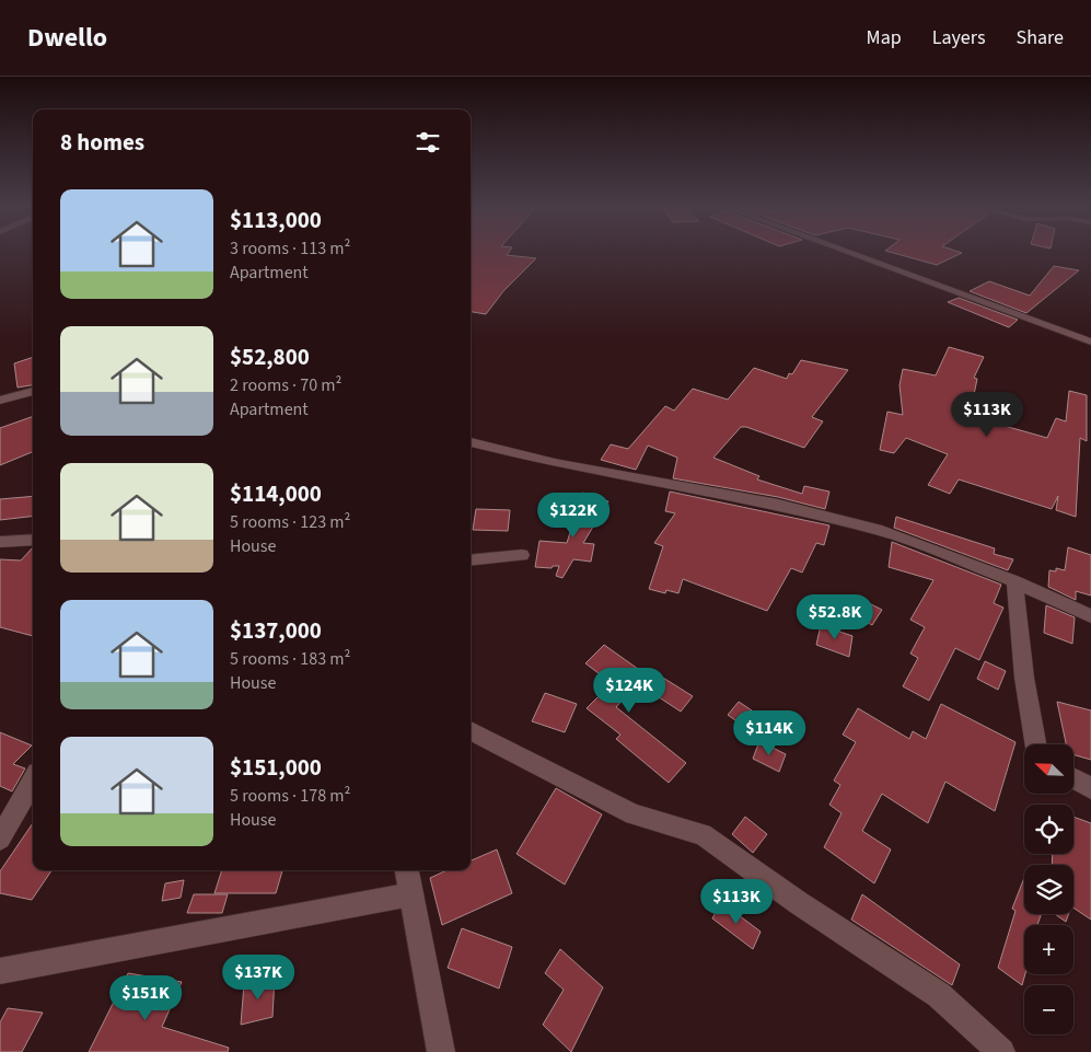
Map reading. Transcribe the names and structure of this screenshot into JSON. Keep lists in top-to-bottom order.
{
  "north": "top left",
  "page": {
    "header": "Dwello",
    "nav": ["Map", "Layers", "Share"],
    "heading": "8 homes",
    "list": [
      {
        "name": "$113,000",
        "note": "3 rooms · 113 m² · Apartment"
      },
      {
        "name": "$52,800",
        "note": "2 rooms · 70 m² · Apartment"
      },
      {
        "name": "$114,000",
        "note": "5 rooms · 123 m² · House"
      },
      {
        "name": "$137,000",
        "note": "5 rooms · 183 m² · House"
      },
      {
        "name": "$151,000",
        "note": "5 rooms · 178 m² · House"
      }
    ],
    "price": [
      "$113K",
      "$122K",
      "$52.8K",
      "$124K",
      "$114K",
      "$113K",
      "$137K",
      "$151K"
    ],
    "map_buttons": ["+", "−"]
  }
}
